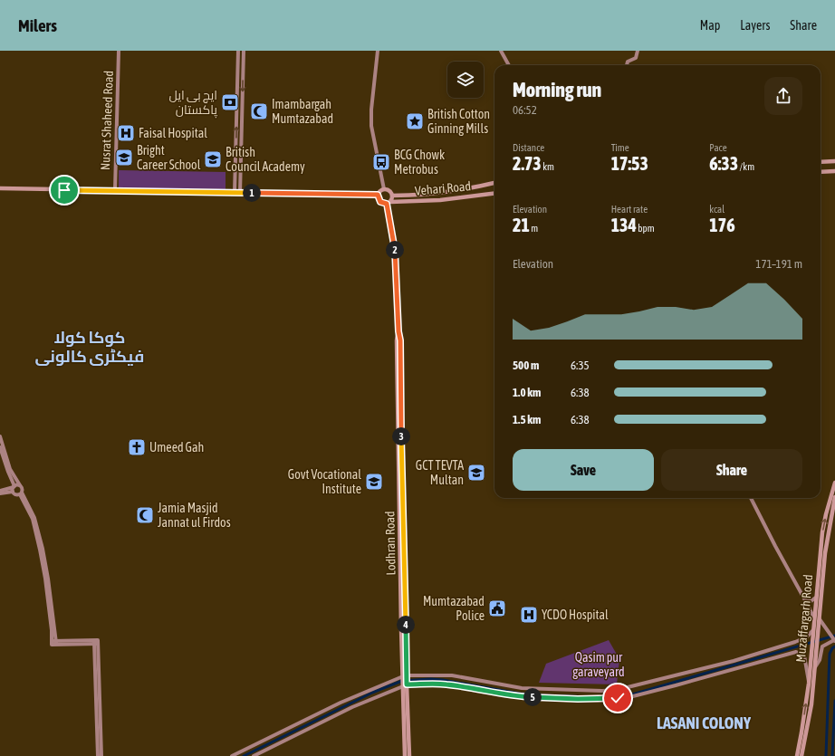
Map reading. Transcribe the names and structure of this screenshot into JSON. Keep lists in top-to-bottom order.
{
  "streets": {
    "main road": [
      "Nusrat Shaheed Road",
      "Vehari Road",
      "Lodhran Road",
      "Muzaffargarh Road"
    ]
  },
  "crossings": [
    ["Vehari Road", "Lodhran Road"]
  ],
  "districts": ["کوکا کولا فیکٹری کالونی", "LASANI COLONY"],
  "parks": ["Qasim pur garaveyard"],
  "places": {
    "bank": ["ایچ بی ایل پاکستان"],
    "mosque": ["Imambargah Mumtazabad", "Jamia Masjid Jannat ul Firdos"],
    "place": ["British Cotton Ginning Mills"],
    "hospital": ["Faisal Hospital", "YCDO Hospital"],
    "school or university": [
      "Bright Career School",
      "British Council Academy",
      "GCT TEVTA Multan",
      "Govt Vocational Institute"
    ],
    "bus stop": ["BCG Chowk Metrobus"],
    "church": ["Umeed Gah"],
    "public building": ["Mumtazabad Police"]
  },
  "page": {
    "header": "Milers",
    "nav": ["Map", "Layers", "Share"],
    "heading": ["Morning run", "06:52"],
    "stats": [
      ["Distance", "2.73 km"],
      ["Time", "17:53"],
      ["Pace", "6:33 /km"],
      ["Elevation", "21 m"],
      ["Heart rate", "134 bpm"],
      ["kcal", "176"]
    ],
    "pins": [
      "1",
      "2",
      "3",
      "4",
      "5"
    ],
    "chart": ["Elevation", "171–191 m"],
    "list": [
      {
        "name": "500 m",
        "note": "6:35"
      },
      {
        "name": "1.0 km",
        "note": "6:38"
      },
      {
        "name": "1.5 km",
        "note": "6:38"
      }
    ],
    "buttons": ["Save", "Share"]
  }
}
